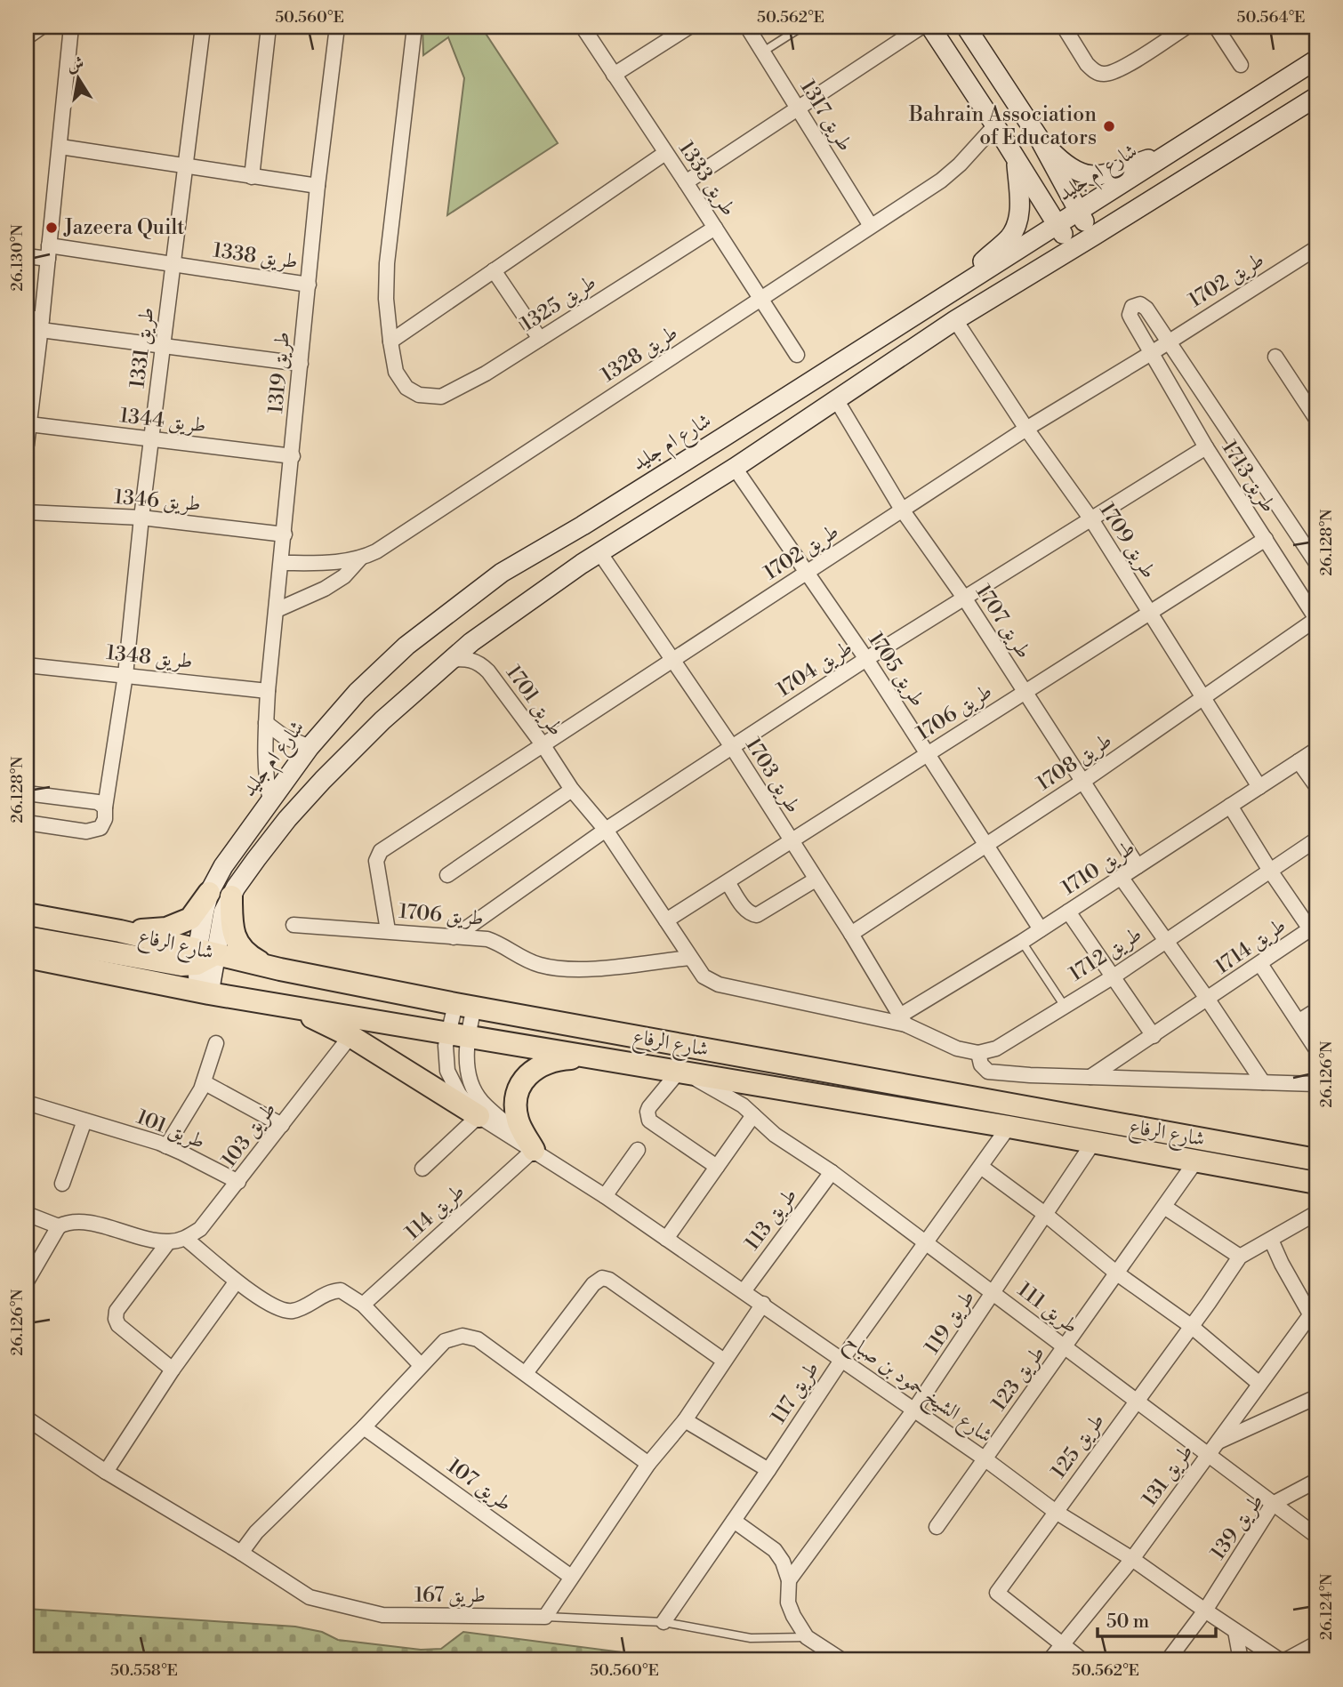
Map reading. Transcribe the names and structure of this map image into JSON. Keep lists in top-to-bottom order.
{
  "streets": {
    "main road": ["شارع الرفاع"],
    "street": [
      "طريق 1317",
      "شارع ام جليد",
      "طريق 1333",
      "طريق 1338",
      "طريق 1702",
      "طريق 1325",
      "طريق 1331",
      "طريق 1328",
      "طريق 1319",
      "طريق 1344",
      "طريق 1713",
      "طريق 1346",
      "طريق 1709",
      "طريق 1707",
      "طريق 1348",
      "طريق 1704",
      "طريق 1705",
      "طريق 1701",
      "طريق 1706",
      "طريق 1708",
      "طريق 1703",
      "طريق 1710",
      "طريق 1714",
      "طريق 1712",
      "طريق 101",
      "طريق 103",
      "طريق 114",
      "طريق 113",
      "طريق 111",
      "طريق 119",
      "طريق 123",
      "شارع الشيخ حمود بن صباح",
      "طريق 117",
      "طريق 125",
      "طريق 131",
      "طريق 107",
      "طريق 139",
      "طريق 167"
    ]
  },
  "crossings": [
    ["طريق 1317", "طريق 1328"],
    ["شارع ام جليد", "طريق 1319"],
    ["شارع ام جليد", "طريق 1709"],
    ["شارع ام جليد", "طريق 1707"],
    ["شارع ام جليد", "طريق 1705"],
    ["شارع ام جليد", "طريق 1701"],
    ["شارع ام جليد", "طريق 1703"],
    ["شارع ام جليد", "شارع الرفاع"],
    ["طريق 1333", "طريق 1325"],
    ["طريق 1333", "طريق 1328"],
    ["طريق 1338", "طريق 1331"],
    ["طريق 1338", "طريق 1319"],
    ["طريق 1702", "طريق 1713"],
    ["طريق 1702", "طريق 1709"],
    ["طريق 1702", "طريق 1707"],
    ["طريق 1702", "طريق 1705"],
    ["طريق 1702", "طريق 1701"],
    ["طريق 1702", "طريق 1706"],
    ["طريق 1702", "طريق 1703"],
    ["طريق 1331", "طريق 1344"],
    ["طريق 1331", "طريق 1346"],
    ["طريق 1331", "طريق 1348"],
    ["طريق 1328", "طريق 1319"],
    ["طريق 1319", "طريق 1344"],
    ["طريق 1319", "طريق 1346"],
    ["طريق 1319", "طريق 1348"],
    ["طريق 1713", "طريق 1704"],
    ["طريق 1713", "طريق 1706"],
    ["طريق 1713", "طريق 1708"],
    ["طريق 1709", "طريق 1704"],
    ["طريق 1709", "طريق 1706"],
    ["طريق 1709", "طريق 1708"],
    ["طريق 1709", "طريق 1710"],
    ["طريق 1707", "طريق 1704"],
    ["طريق 1707", "طريق 1706"],
    ["طريق 1707", "طريق 1708"],
    ["طريق 1707", "طريق 1710"],
    ["طريق 1704", "طريق 1705"],
    ["طريق 1704", "طريق 1701"],
    ["طريق 1704", "طريق 1706"],
    ["طريق 1704", "طريق 1703"],
    ["طريق 1705", "طريق 1706"],
    ["طريق 1705", "طريق 1708"],
    ["طريق 1705", "طريق 1710"],
    ["طريق 1701", "طريق 1706"],
    ["طريق 1701", "طريق 1703"],
    ["طريق 1701", "طريق 1710"],
    ["طريق 1706", "طريق 1703"],
    ["طريق 1708", "طريق 1703"],
    ["طريق 1703", "طريق 1710"],
    ["شارع الرفاع", "طريق 111"],
    ["شارع الرفاع", "طريق 119"],
    ["شارع الرفاع", "طريق 123"],
    ["شارع الرفاع", "شارع الشيخ حمود بن صباح"],
    ["شارع الرفاع", "طريق 117"],
    ["طريق 101", "طريق 103"],
    ["طريق 114", "شارع الشيخ حمود بن صباح"],
    ["طريق 113", "طريق 111"],
    ["طريق 113", "شارع الشيخ حمود بن صباح"],
    ["طريق 111", "طريق 119"],
    ["طريق 111", "طريق 123"],
    ["طريق 111", "طريق 117"],
    ["طريق 111", "طريق 125"],
    ["طريق 111", "طريق 131"],
    ["طريق 111", "طريق 139"],
    ["طريق 119", "شارع الشيخ حمود بن صباح"],
    ["طريق 123", "شارع الشيخ حمود بن صباح"],
    ["شارع الشيخ حمود بن صباح", "طريق 117"],
    ["شارع الشيخ حمود بن صباح", "طريق 125"],
    ["شارع الشيخ حمود بن صباح", "طريق 131"],
    ["شارع الشيخ حمود بن صباح", "طريق 139"],
    ["طريق 125", "طريق 131"]
  ],
  "places": ["Bahrain Association of Educators", "Jazeera Quilt"],
  "scale_bar": "50 m",
  "north": "top",
  "coordinates": [
    "50.560°E",
    "50.562°E",
    "50.564°E",
    "26.130°N",
    "26.128°N",
    "26.126°N",
    "26.124°N",
    "50.558°E"
  ]
}
